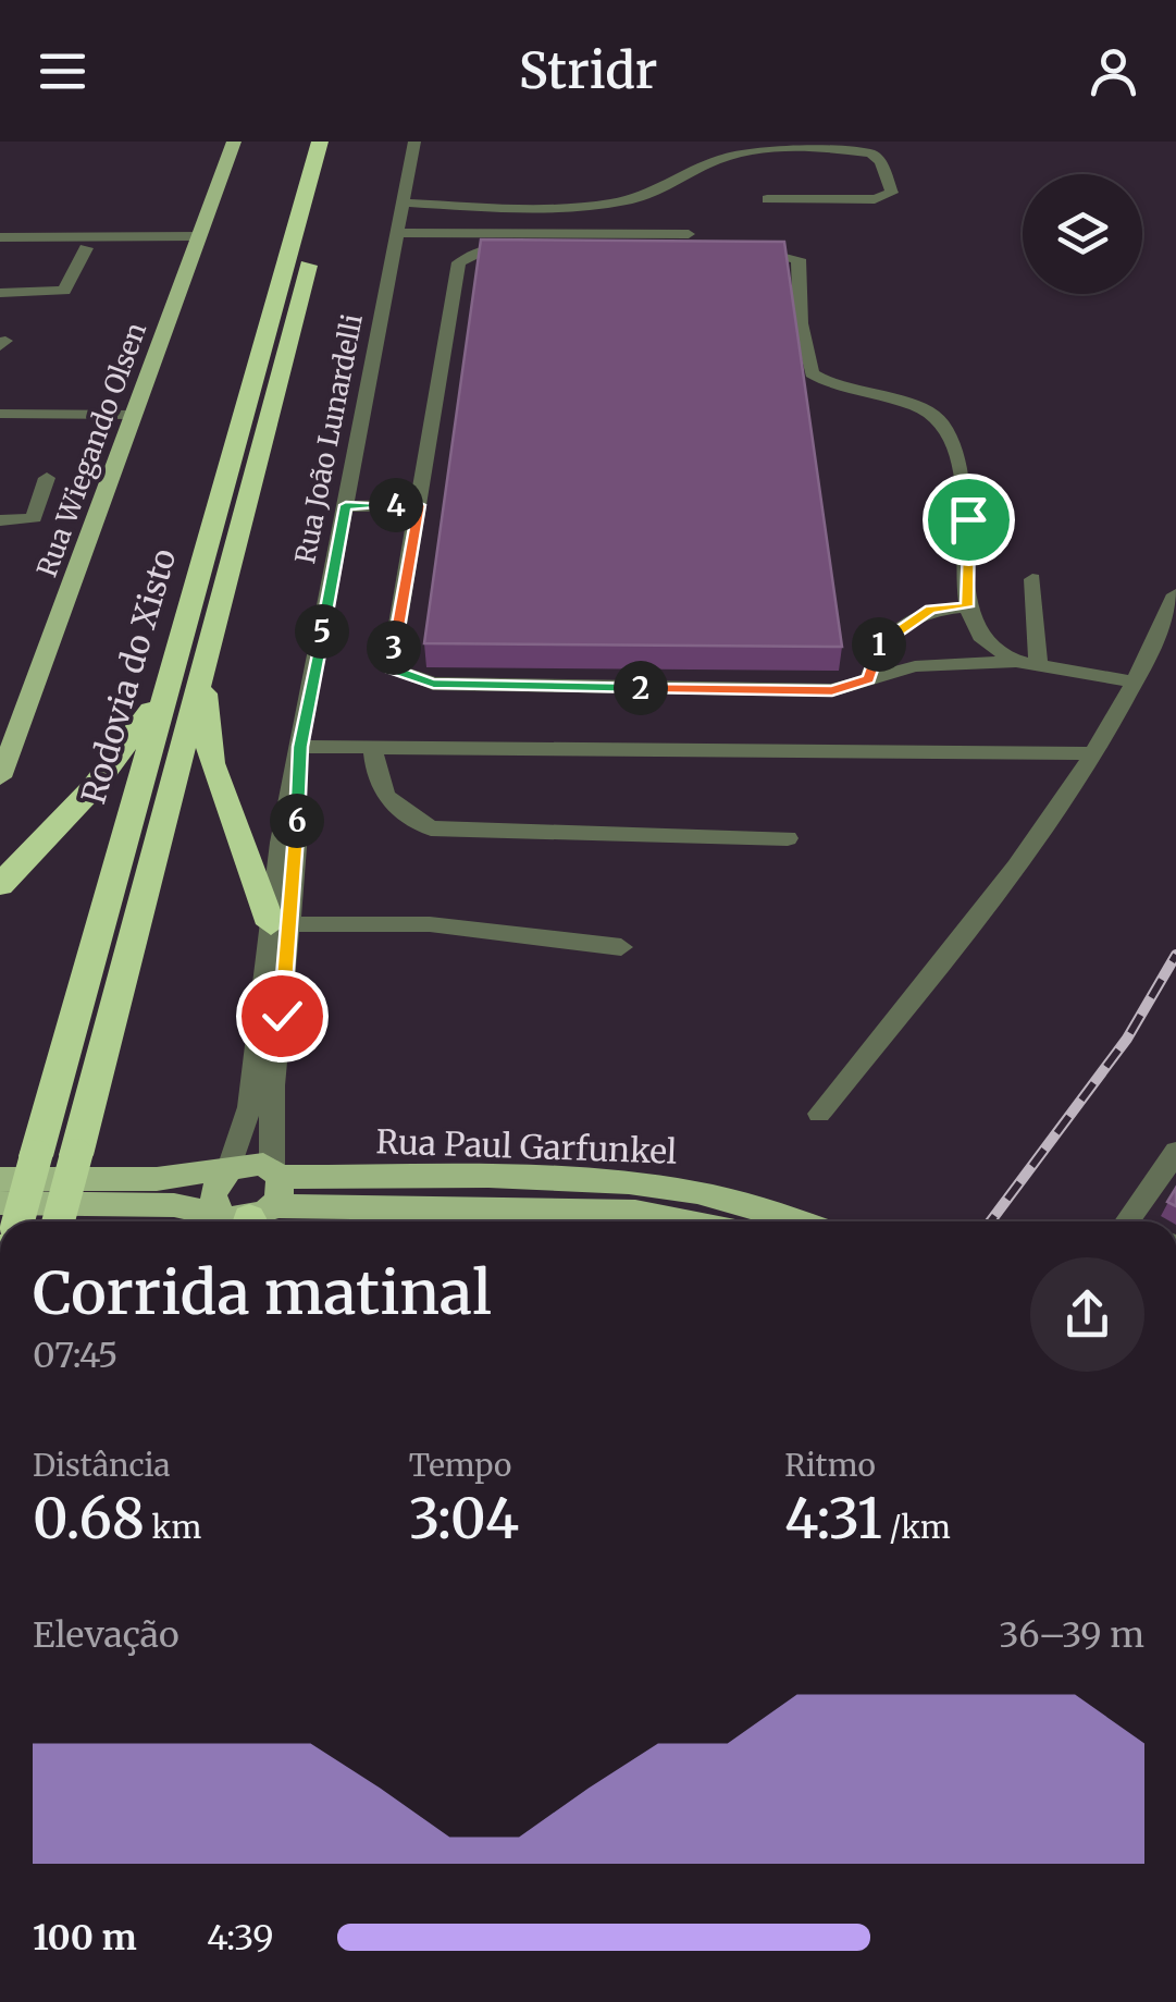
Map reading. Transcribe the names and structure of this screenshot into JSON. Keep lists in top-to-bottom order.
{
  "streets": {
    "highway": ["Rodovia do Xisto"],
    "main road": ["Rua Wiegando Olsen", "Rua Paul Garfunkel"],
    "street": ["Rua João Lunardelli"]
  },
  "crossings": [
    ["Rua João Lunardelli", "Rua Paul Garfunkel"]
  ],
  "page": {
    "header": "Stridr",
    "pins": [
      "4",
      "5",
      "1",
      "3",
      "2",
      "6"
    ],
    "heading": ["Corrida matinal", "07:45"],
    "stats": [
      ["Distância", "0.68 km"],
      ["Tempo", "3:04"],
      ["Ritmo", "4:31 /km"]
    ],
    "chart": ["Elevação", "36–39 m"],
    "list": [
      {
        "name": "100 m",
        "note": "4:39"
      }
    ]
  }
}
